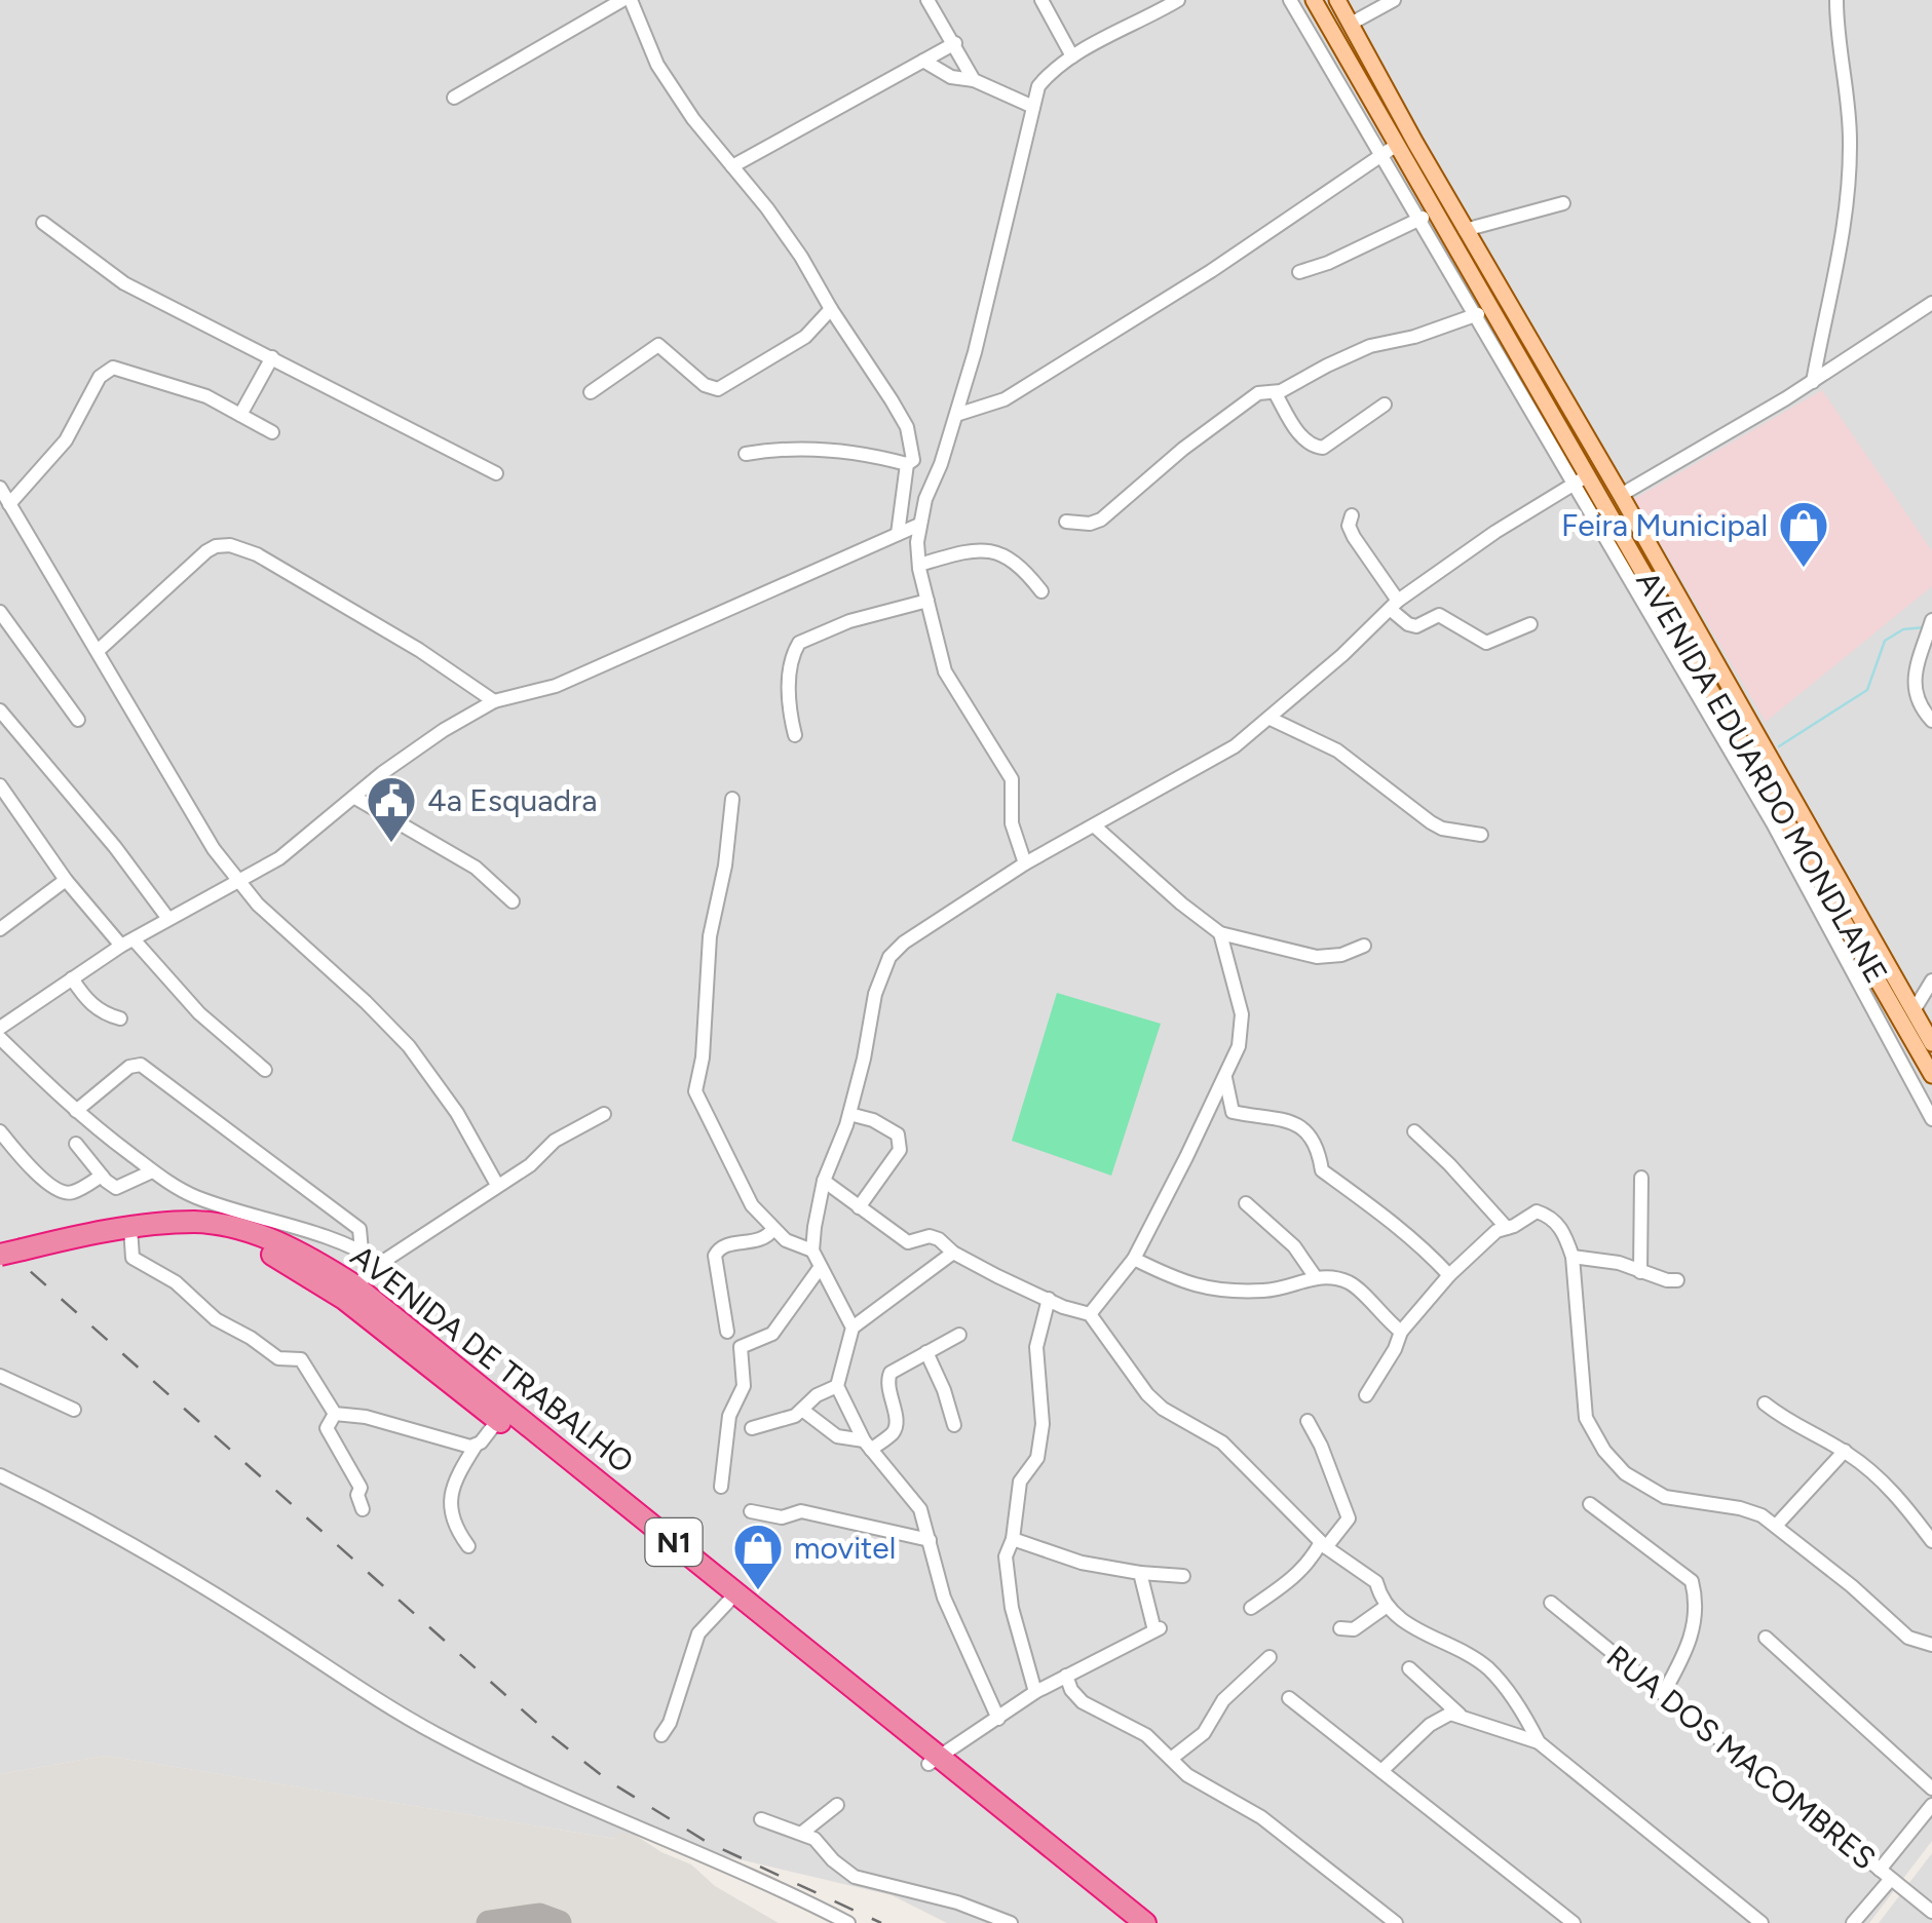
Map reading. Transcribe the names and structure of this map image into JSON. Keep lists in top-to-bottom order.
{
  "streets": {
    "highway": ["AVENIDA DE TRABALHO", "N1"],
    "main road": ["AVENIDA EDUARDO MONDLANE"],
    "street": ["RUA DOS MACOMBRES"]
  },
  "crossings": [
    ["AVENIDA DE TRABALHO", "N1"]
  ],
  "places": {
    "shop": ["Feira Municipal", "movitel"],
    "public building": ["4a Esquadra"]
  }
}
